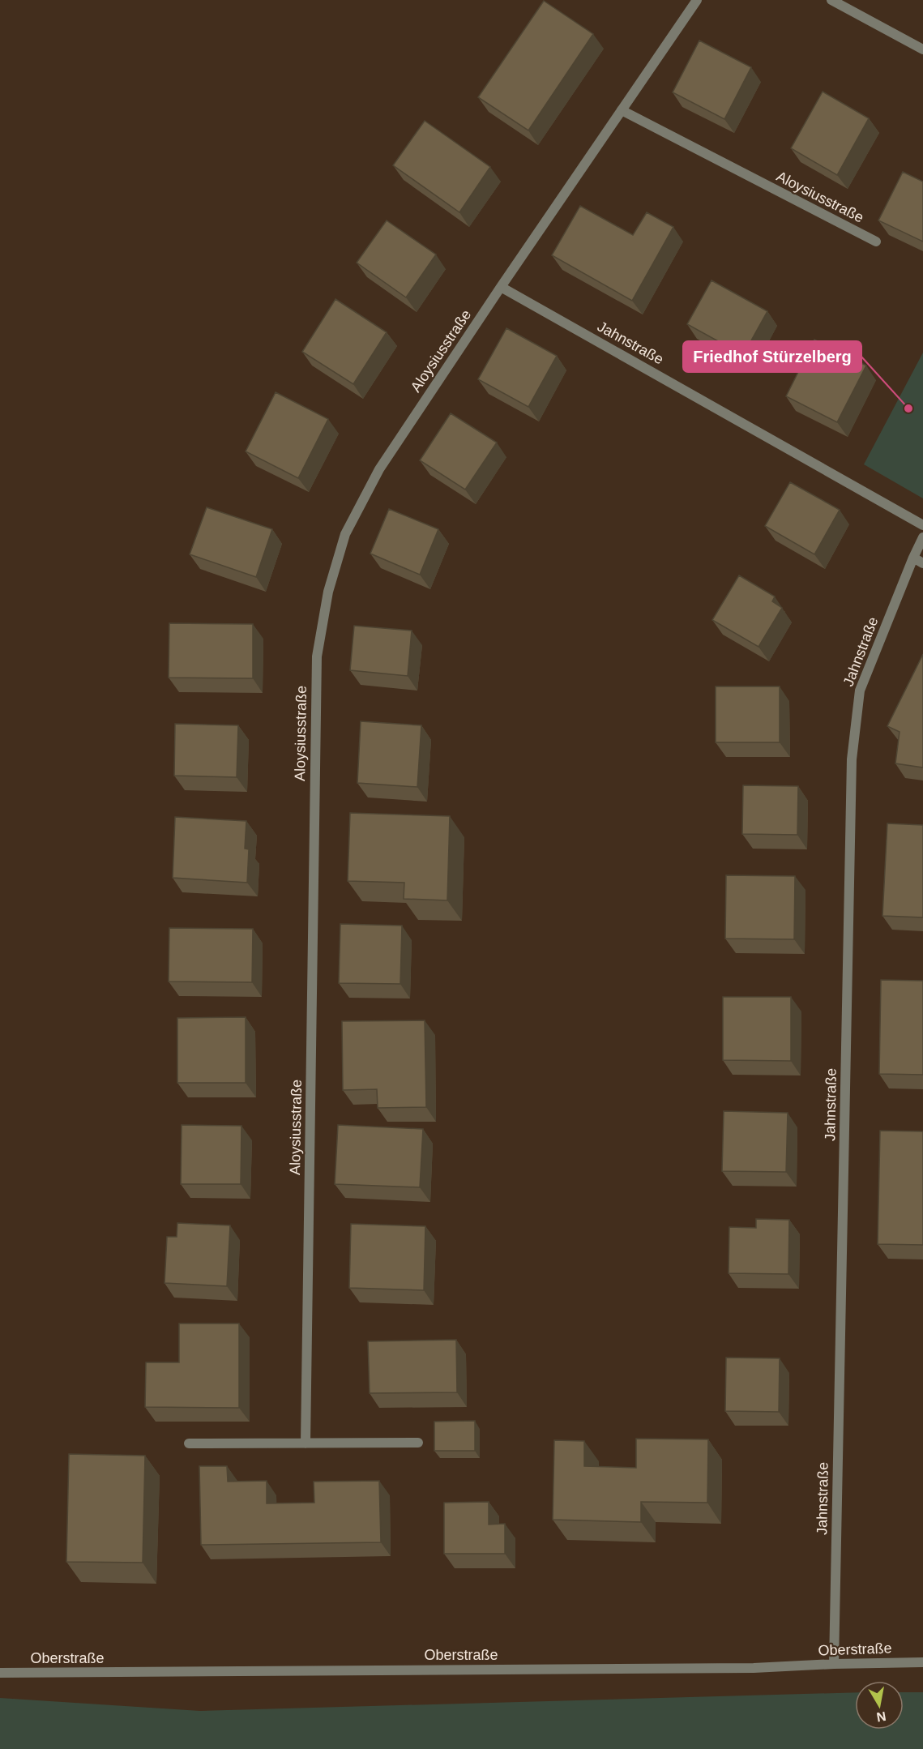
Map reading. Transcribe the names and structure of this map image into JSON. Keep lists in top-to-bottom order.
{
  "streets": {
    "street": ["Aloysiusstraße", "Jahnstraße", "Oberstraße"]
  },
  "crossings": [
    ["Aloysiusstraße", "Jahnstraße"],
    ["Jahnstraße", "Oberstraße"]
  ],
  "places": ["Friedhof Stürzelberg"],
  "north": "bottom"
}
